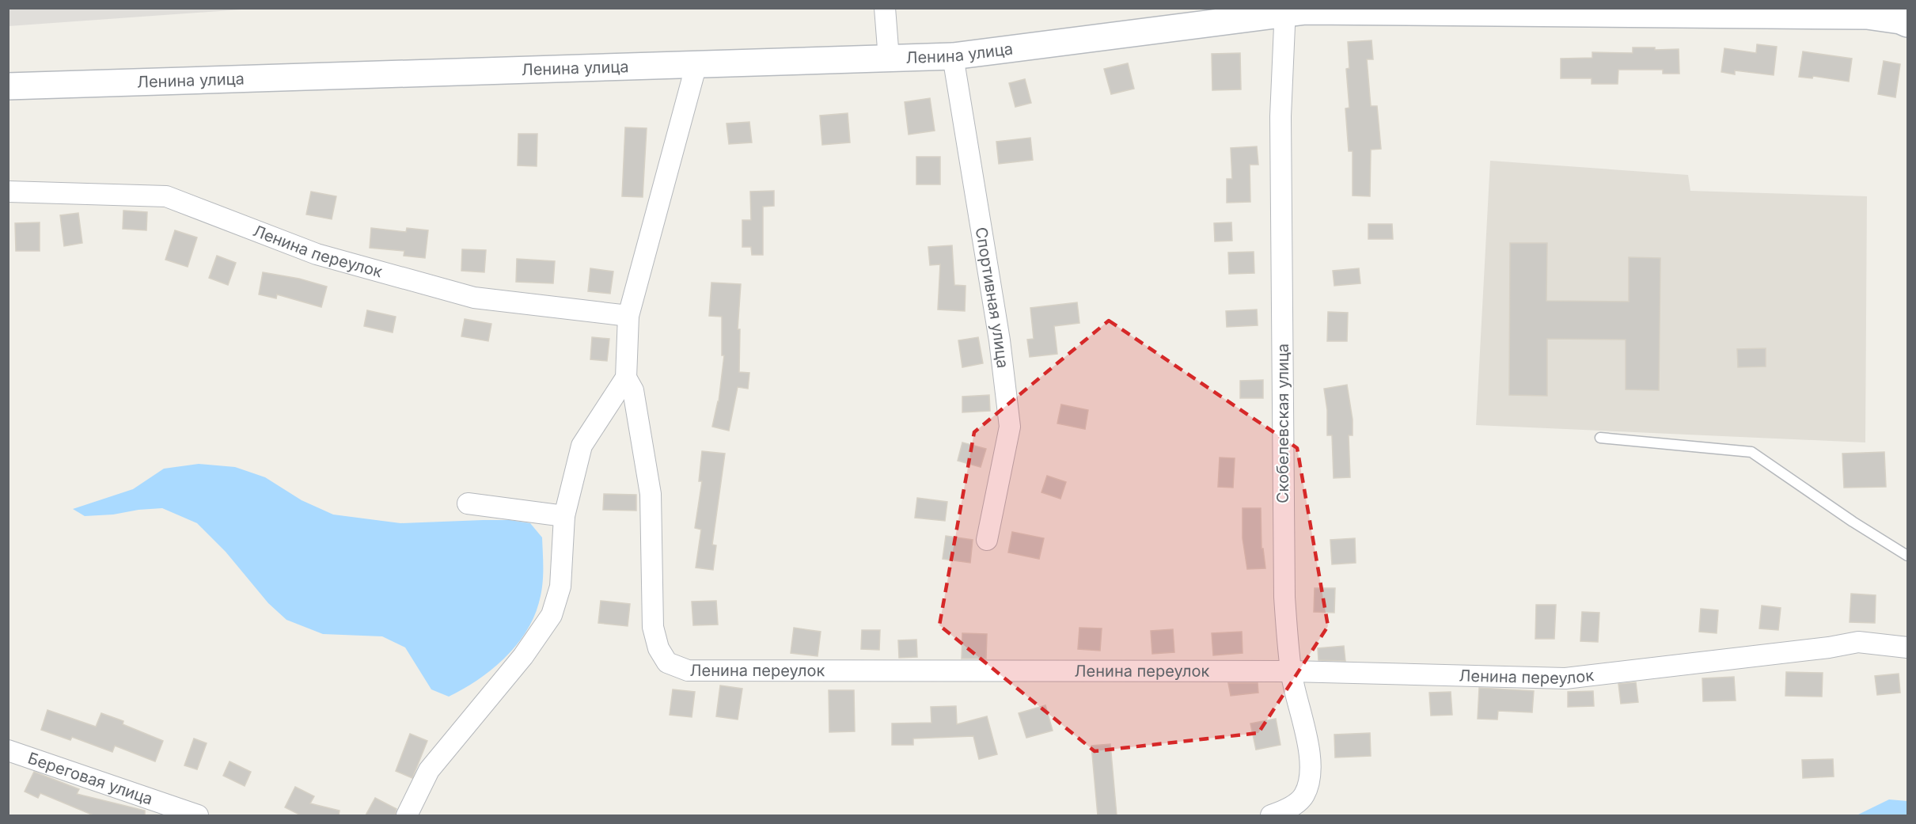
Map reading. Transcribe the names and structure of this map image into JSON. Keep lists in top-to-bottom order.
{
  "streets": {
    "street": [
      "Ленина улица",
      "Ленина переулок",
      "Спортивная улица",
      "Скобелевская улица",
      "Береговая улица"
    ]
  },
  "crossings": [
    ["Ленина улица", "Спортивная улица"],
    ["Ленина улица", "Скобелевская улица"],
    ["Ленина переулок", "Скобелевская улица"]
  ]
}
